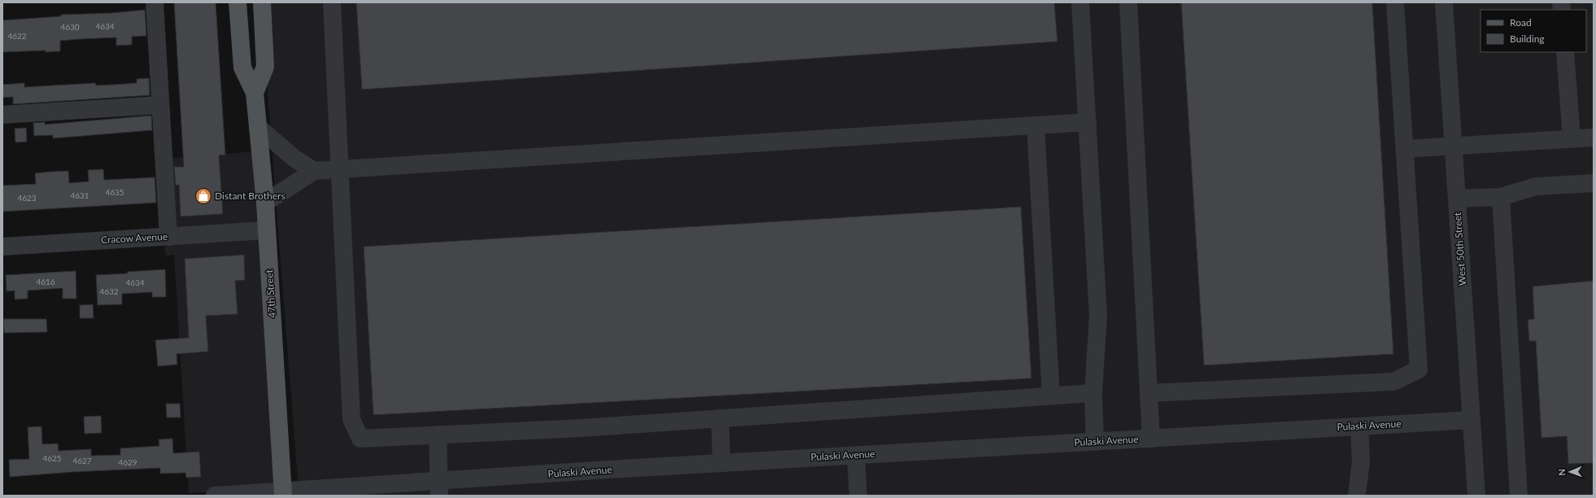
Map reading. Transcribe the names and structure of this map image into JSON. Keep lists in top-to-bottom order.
{
  "streets": {
    "main road": ["47th Street"],
    "street": ["Cracow Avenue", "West 50th Street", "Pulaski Avenue"]
  },
  "crossings": [
    ["Cracow Avenue", "47th Street"],
    ["West 50th Street", "Pulaski Avenue"],
    ["47th Street", "Pulaski Avenue"]
  ],
  "places": {
    "shop": ["Distant Brothers"]
  },
  "house_numbers": [
    "4634",
    "4630",
    "4622",
    "4635",
    "4631",
    "4623",
    "4616",
    "4634",
    "4632",
    "4625",
    "4627",
    "4629"
  ],
  "legend": ["Road", "Building"],
  "north": "left"
}
